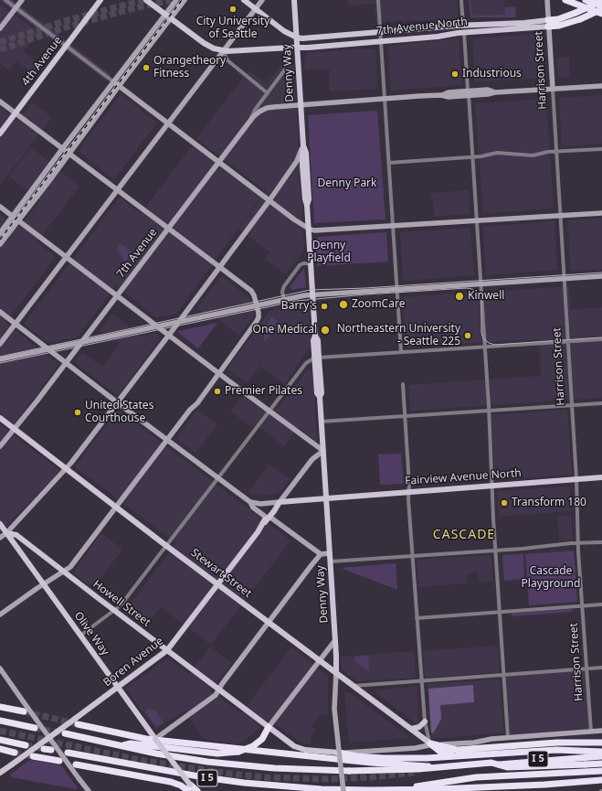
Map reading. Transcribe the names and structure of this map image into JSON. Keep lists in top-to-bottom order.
{
  "streets": {
    "highway": ["I 5"],
    "main road": [
      "7th Avenue North",
      "4th Avenue",
      "Harrison Street",
      "Denny Way",
      "7th Avenue",
      "Fairview Avenue North",
      "Stewart Street",
      "Howell Street",
      "Olive Way",
      "Boren Avenue"
    ]
  },
  "crossings": [
    ["7th Avenue North", "Harrison Street"],
    ["7th Avenue North", "Denny Way"],
    ["Harrison Street", "Fairview Avenue North"],
    ["Denny Way", "Fairview Avenue North"],
    ["Denny Way", "Stewart Street"],
    ["Denny Way", "Boren Avenue"],
    ["7th Avenue", "Stewart Street"],
    ["Fairview Avenue North", "Boren Avenue"],
    ["Stewart Street", "Boren Avenue"],
    ["Howell Street", "Olive Way"],
    ["Howell Street", "Boren Avenue"],
    ["Olive Way", "Boren Avenue"]
  ],
  "districts": ["CASCADE"],
  "parks": ["Denny Park", "Denny Playfield", "Cascade Playground"],
  "places": [
    "City University of Seattle",
    "Orangetheory Fitness",
    "Industrious",
    "Kinwell",
    "ZoomCare",
    "Barry's",
    "One Medical",
    "Northeastern University - Seattle 225",
    "Premier Pilates",
    "United States Courthouse",
    "Transform 180"
  ]
}
